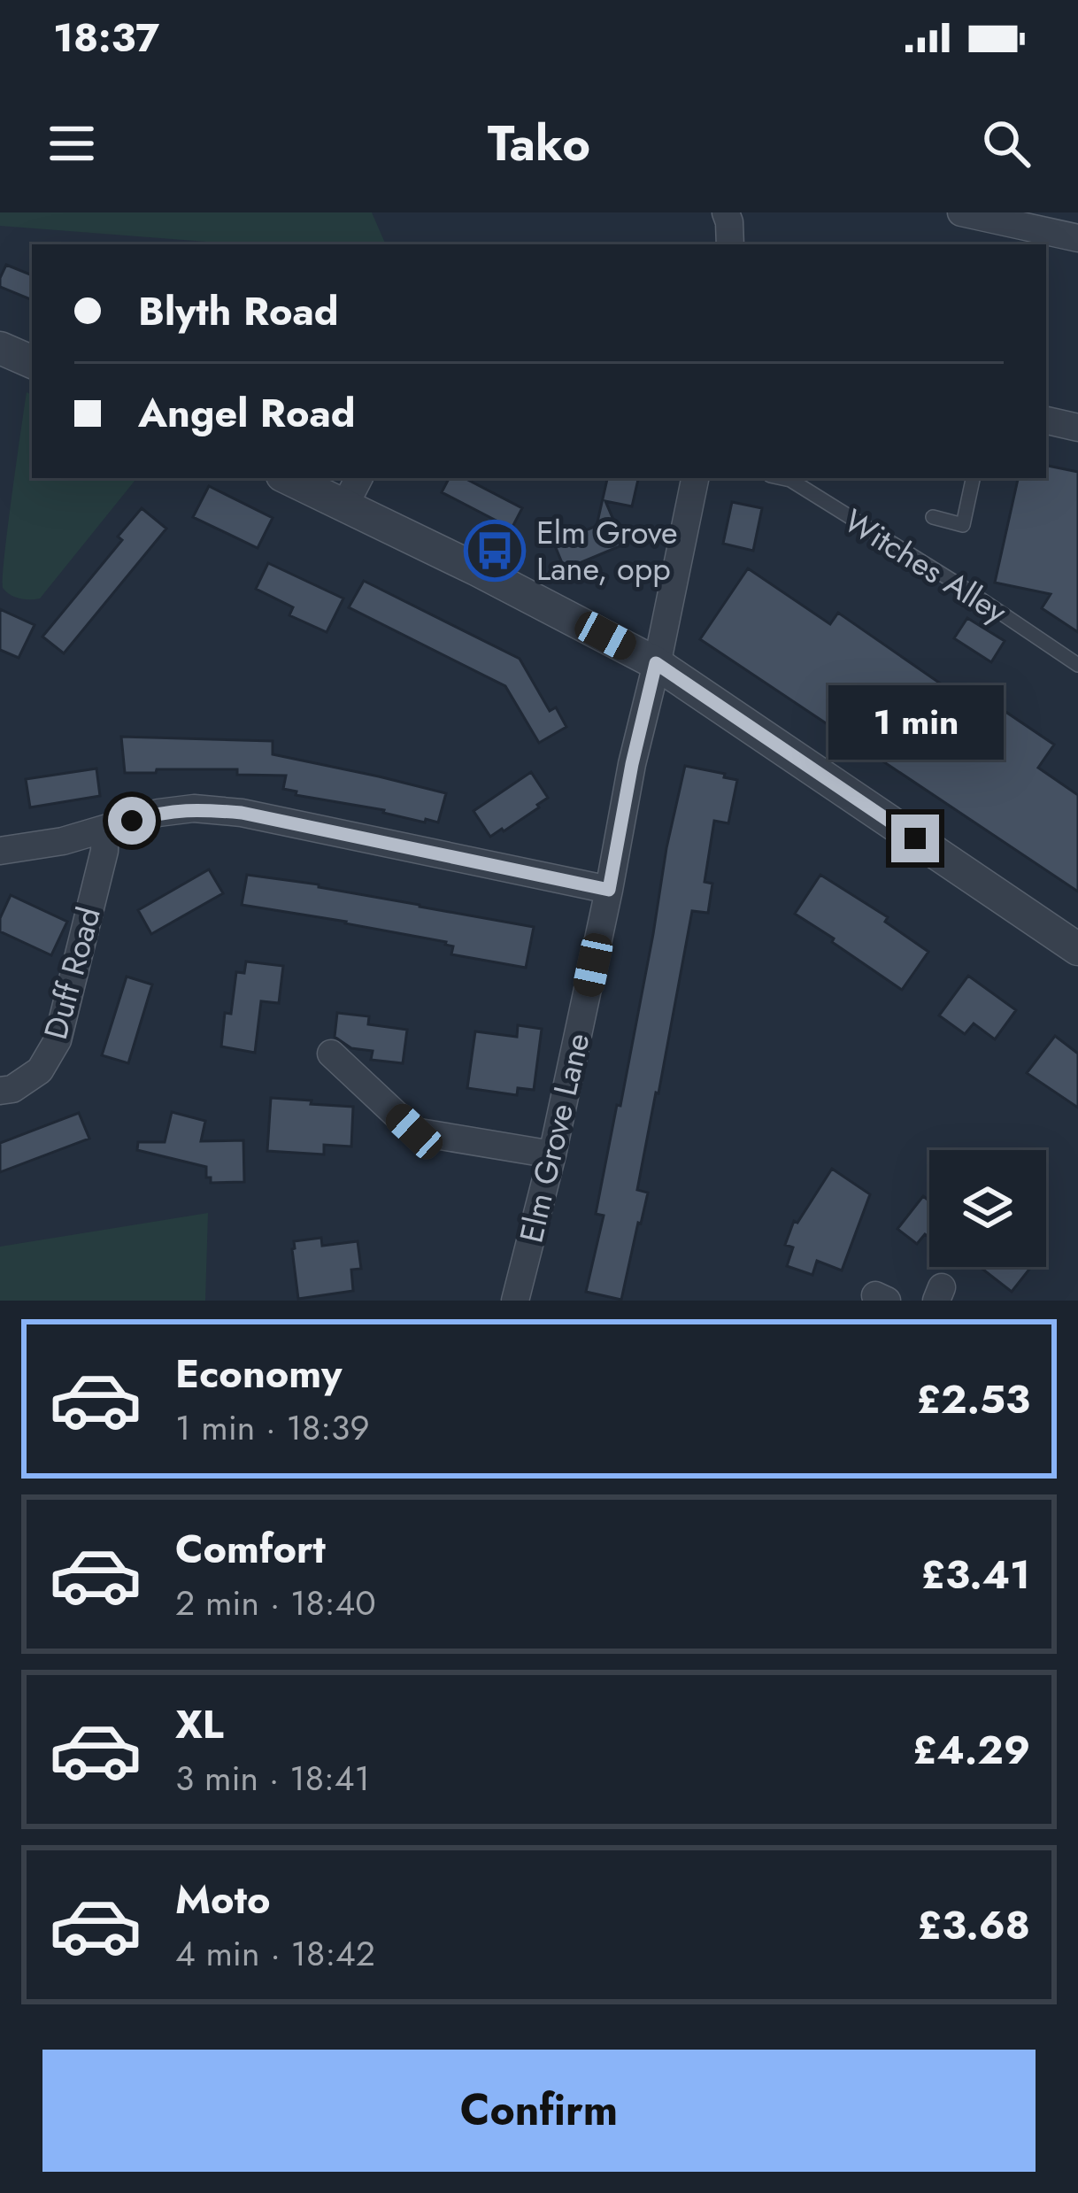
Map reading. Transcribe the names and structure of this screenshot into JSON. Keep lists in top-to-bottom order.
{
  "streets": {
    "street": ["Duff Road", "Elm Grove Lane"],
    "lane": ["Witches Alley"]
  },
  "places": {
    "bus stop": ["Elm Grove Lane, opp"]
  },
  "page": {
    "status": "18:37",
    "header": "Tako",
    "banner": ["Blyth Road", "Angel Road"],
    "bubble": "1 min",
    "list": [
      {
        "name": "Economy",
        "note": "1 min · 18:39",
        "value": "£2.53"
      },
      {
        "name": "Comfort",
        "note": "2 min · 18:40",
        "value": "£3.41"
      },
      {
        "name": "XL",
        "note": "3 min · 18:41",
        "value": "£4.29"
      },
      {
        "name": "Moto",
        "note": "4 min · 18:42",
        "value": "£3.68"
      }
    ],
    "buttons": "Confirm"
  }
}
